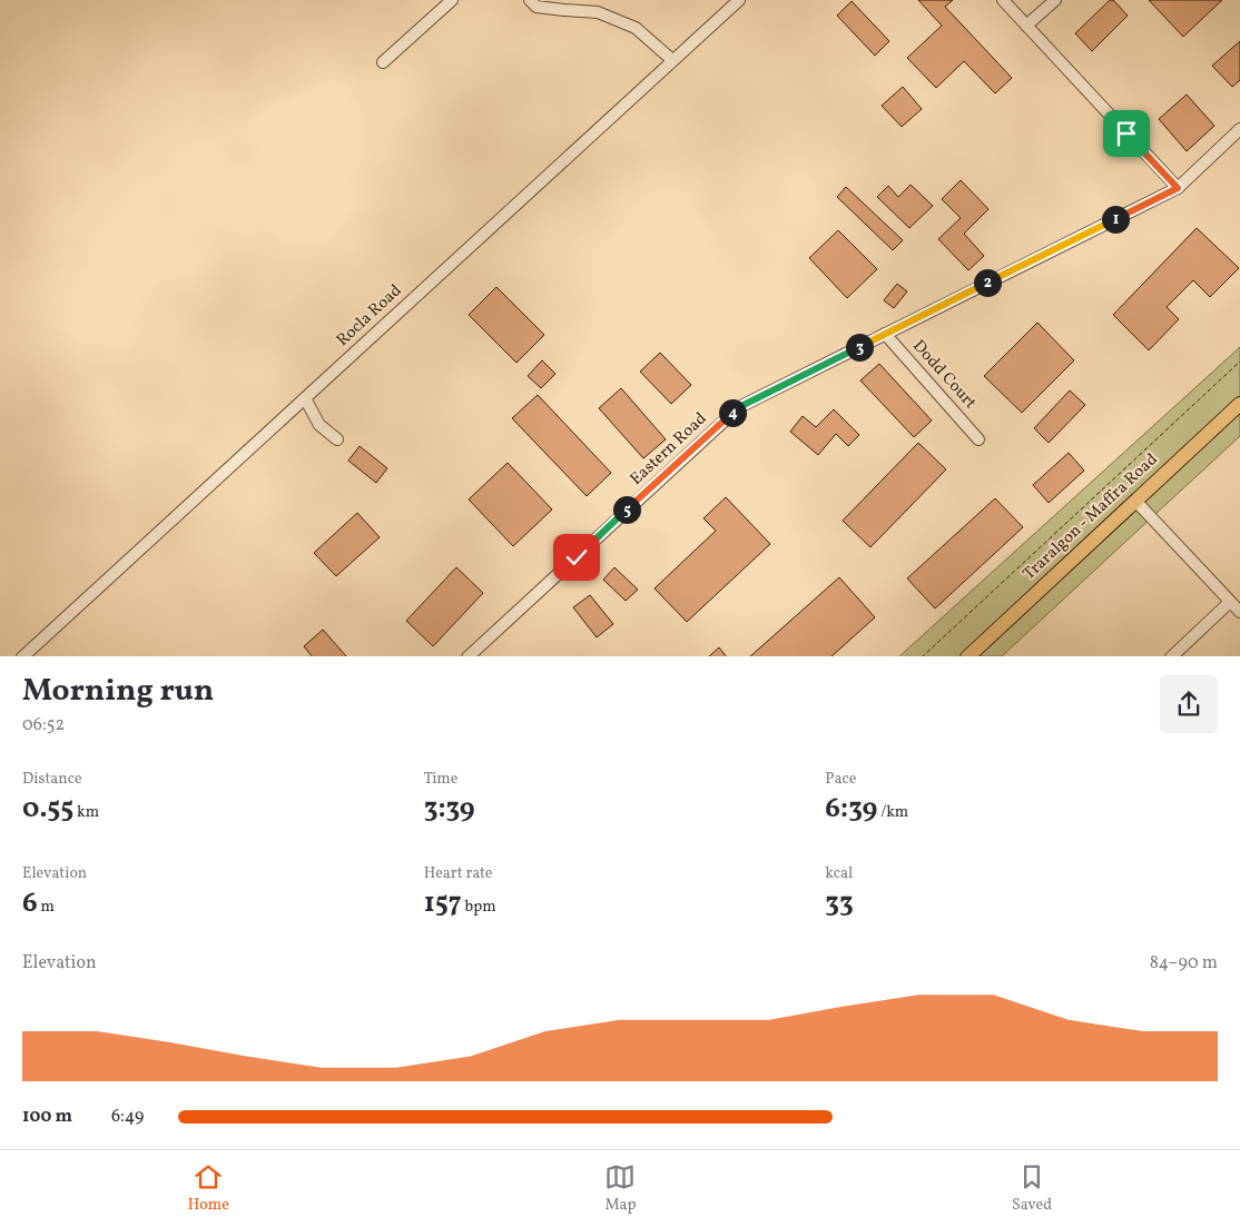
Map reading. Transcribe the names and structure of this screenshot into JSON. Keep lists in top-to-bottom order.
{
  "streets": {
    "main road": ["Traralgon - Maffra Road"],
    "street": ["Rocla Road", "Dodd Court", "Eastern Road"]
  },
  "crossings": [
    ["Dodd Court", "Eastern Road"]
  ],
  "page": {
    "pins": [
      "1",
      "2",
      "3",
      "4",
      "5"
    ],
    "heading": ["Morning run", "06:52"],
    "stats": [
      ["Distance", "0.55 km"],
      ["Time", "3:39"],
      ["Pace", "6:39 /km"],
      ["Elevation", "6 m"],
      ["Heart rate", "157 bpm"],
      ["kcal", "33"]
    ],
    "chart": ["Elevation", "84–90 m"],
    "list": [
      {
        "name": "100 m",
        "note": "6:49"
      }
    ],
    "tabs": ["Home", "Map", "Saved"]
  }
}
